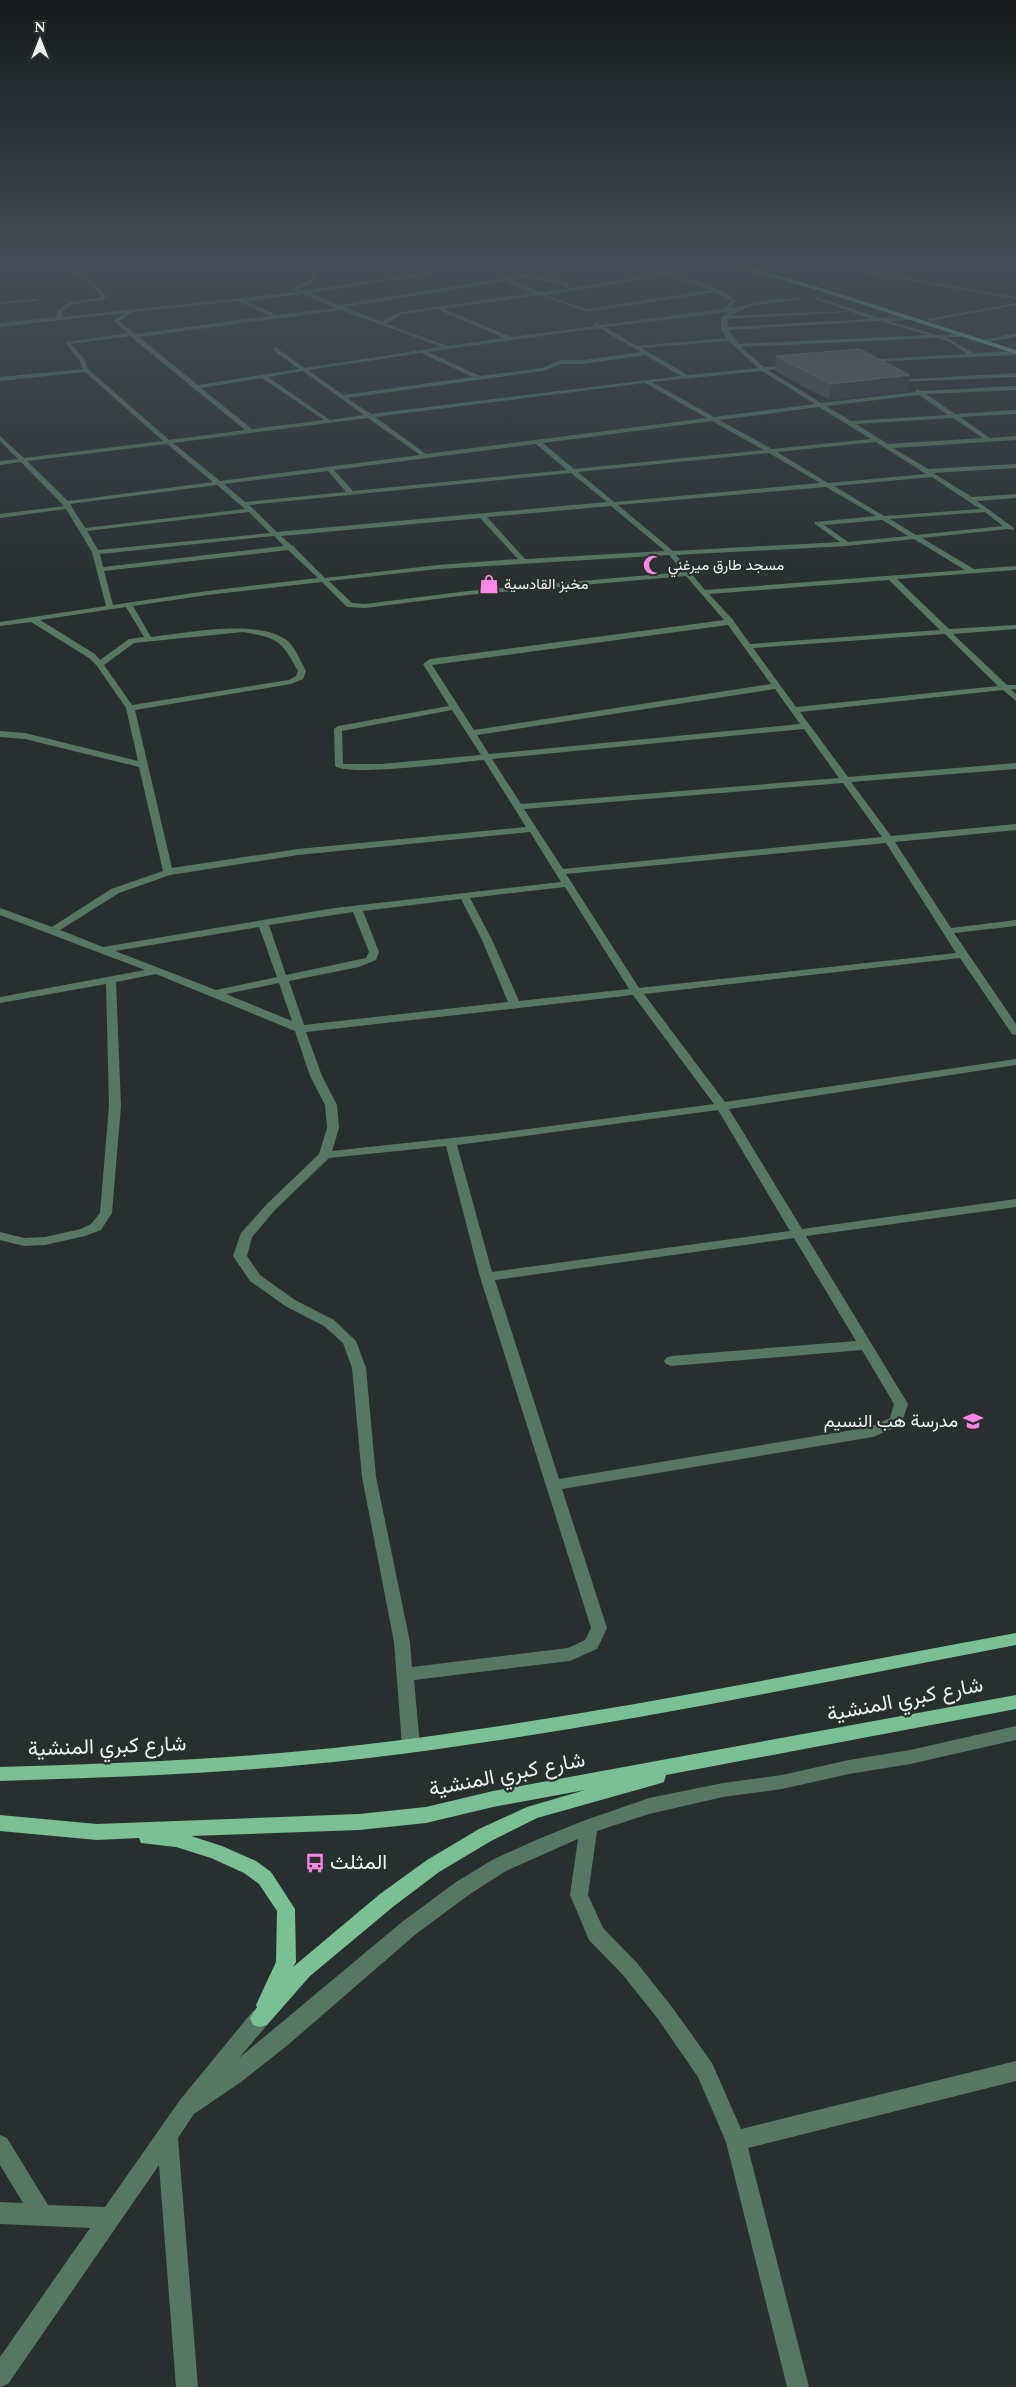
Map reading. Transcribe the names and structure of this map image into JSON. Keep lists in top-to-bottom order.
{
  "streets": {
    "main road": ["شارع كبري المنشية"]
  },
  "places": {
    "mosque": ["مسجد طارق ميرغني"],
    "shop": ["مخبز القادسية"],
    "school or university": ["مدرسة هب النسيم"],
    "bus stop": ["المثلث"]
  },
  "north": "top"
}
